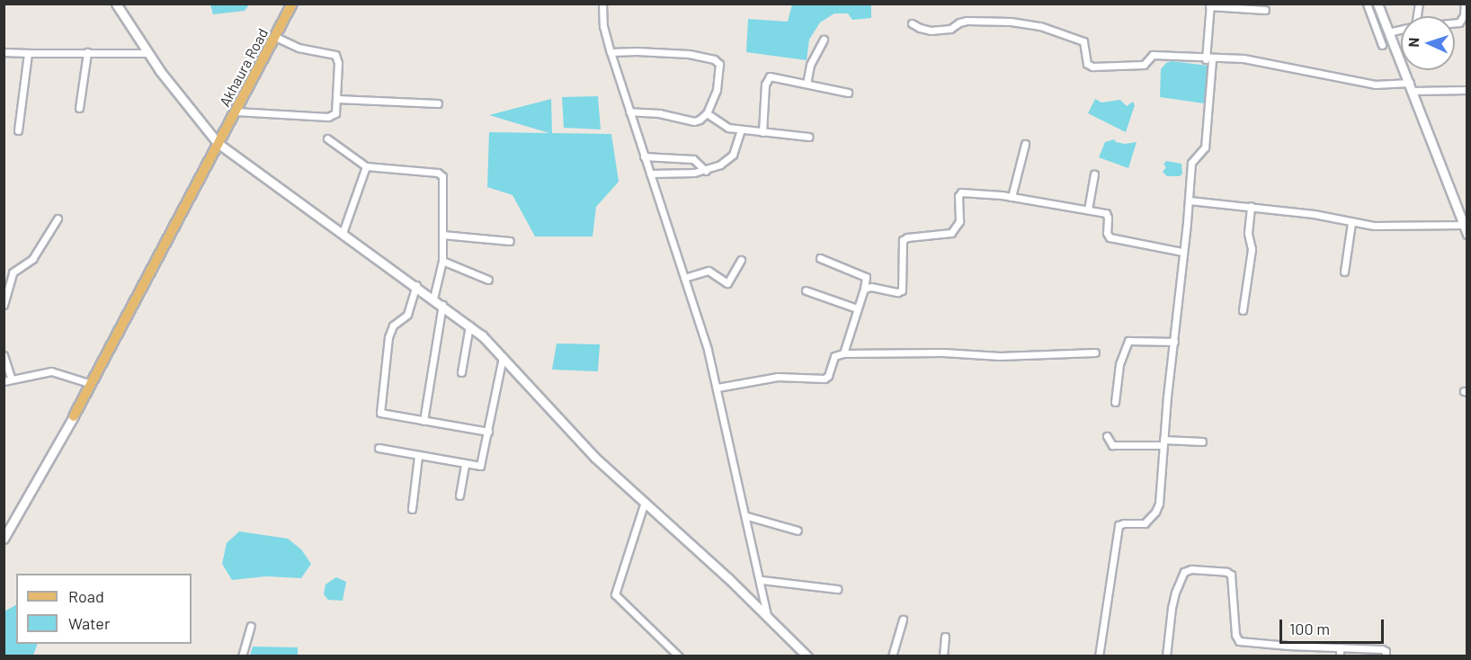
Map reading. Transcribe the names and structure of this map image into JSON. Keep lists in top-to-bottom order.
{
  "streets": {
    "main road": ["Akhaura Road"]
  },
  "legend": ["Road", "Water"],
  "scale_bar": "100 m",
  "north": "left"
}
